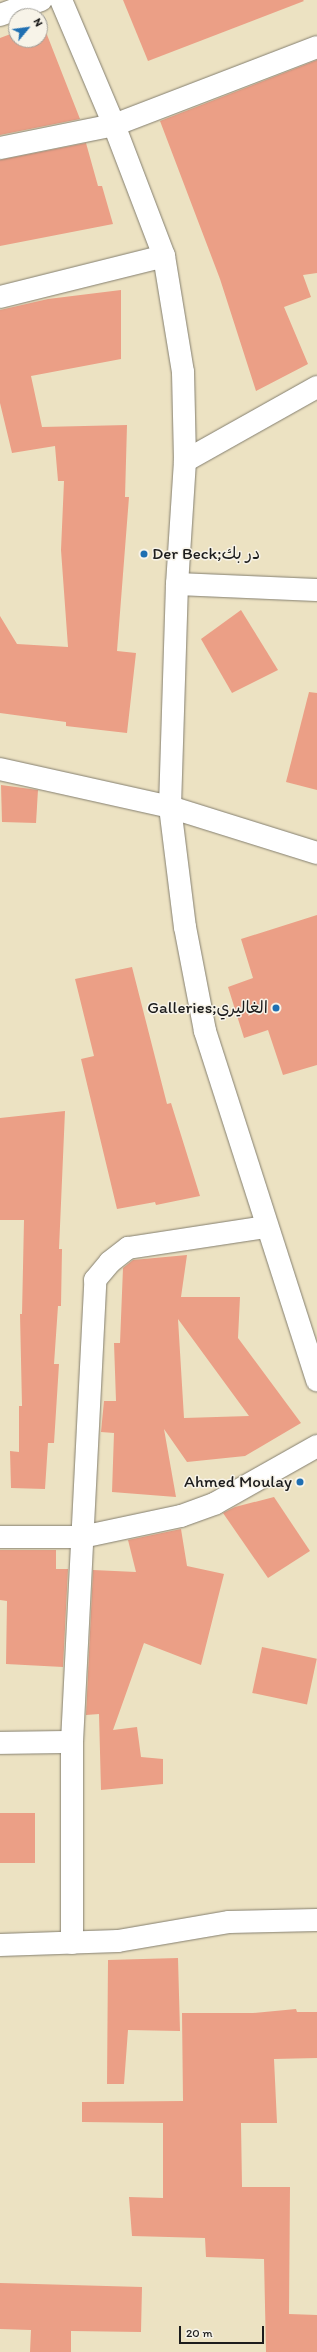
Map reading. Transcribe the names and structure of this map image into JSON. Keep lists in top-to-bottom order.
{
  "places": ["Der Beck;در بك", "Galleries;الغاليري", "Ahmed Moulay"],
  "scale_bar": "20 m",
  "north": "top right"
}
